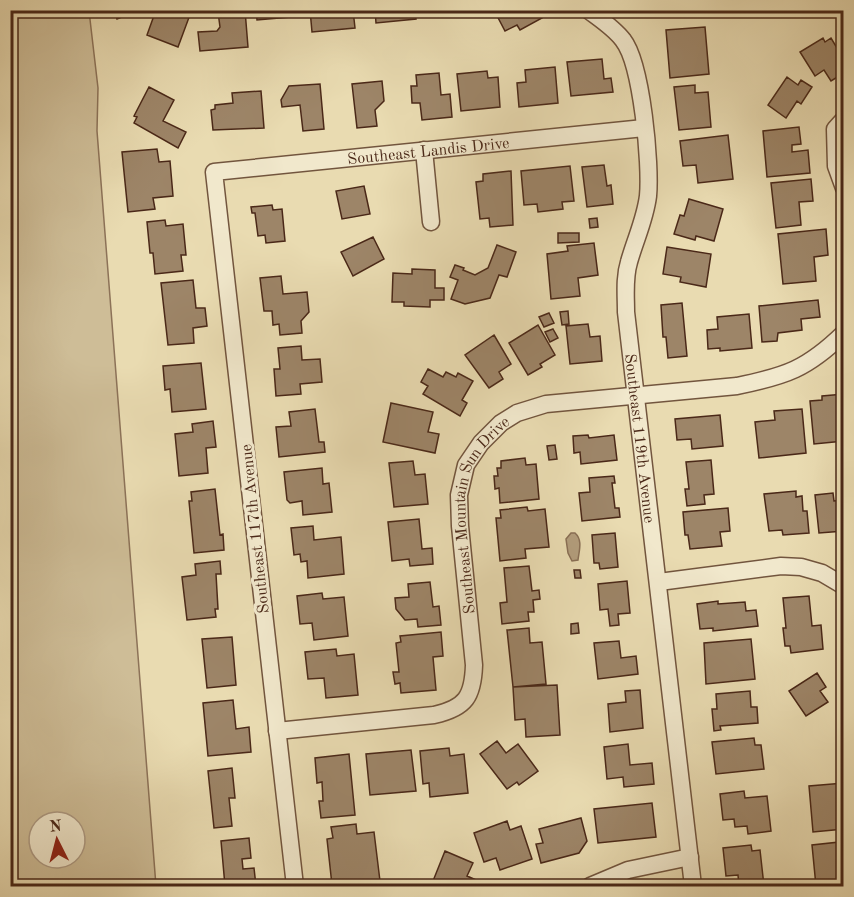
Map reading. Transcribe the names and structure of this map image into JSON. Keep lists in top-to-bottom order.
{
  "streets": {
    "street": [
      "Southeast Landis Drive",
      "Southeast 119th Avenue",
      "Southeast Mountain Sun Drive",
      "Southeast 117th Avenue"
    ]
  },
  "crossings": [
    ["Southeast Landis Drive", "Southeast 119th Avenue"],
    ["Southeast Landis Drive", "Southeast 117th Avenue"],
    ["Southeast 119th Avenue", "Southeast Mountain Sun Drive"],
    ["Southeast Mountain Sun Drive", "Southeast 117th Avenue"]
  ],
  "north": "top"
}
